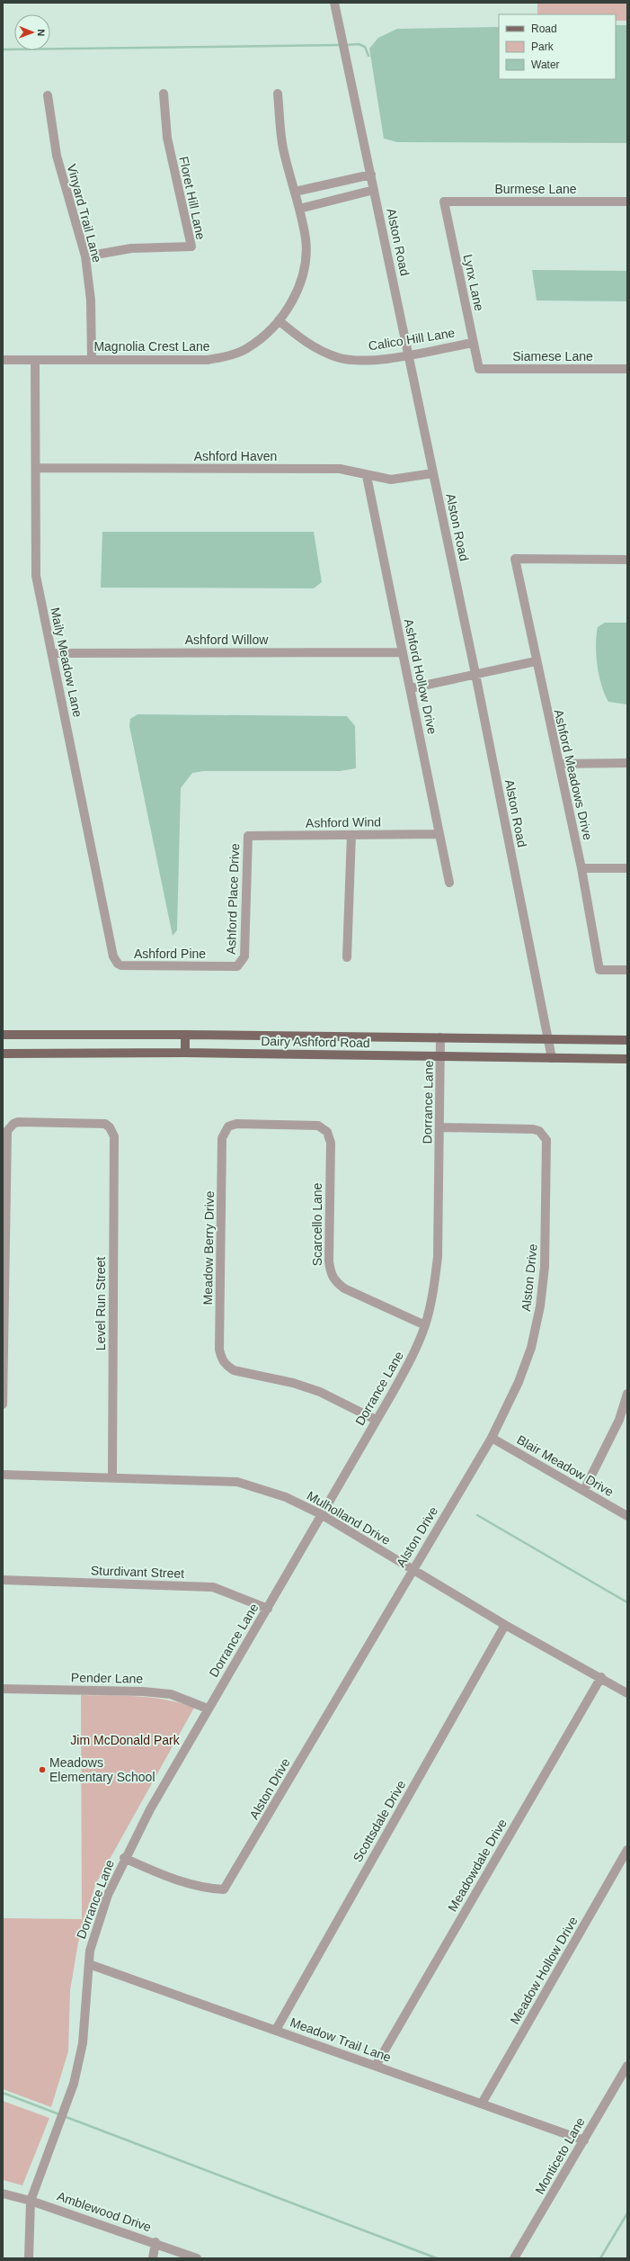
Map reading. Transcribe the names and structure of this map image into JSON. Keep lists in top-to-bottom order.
{
  "streets": {
    "main road": ["Dairy Ashford Road"],
    "street": [
      "Burmese Lane",
      "Floret Hill Lane",
      "Vinyard Trail Lane",
      "Alston Road",
      "Lynx Lane",
      "Calico Hill Lane",
      "Magnolia Crest Lane",
      "Siamese Lane",
      "Ashford Haven",
      "Ashford Willow",
      "Maily Meadow Lane",
      "Ashford Hollow Drive",
      "Ashford Meadows Drive",
      "Ashford Wind",
      "Ashford Place Drive",
      "Ashford Pine",
      "Dorrance Lane",
      "Scarcello Lane",
      "Meadow Berry Drive",
      "Alston Drive",
      "Level Run Street",
      "Blair Meadow Drive",
      "Mulholland Drive",
      "Sturdivant Street",
      "Pender Lane",
      "Scottsdale Drive",
      "Meadowdale Drive",
      "Meadow Hollow Drive",
      "Meadow Trail Lane",
      "Monticeto Lane",
      "Amblewood Drive"
    ]
  },
  "crossings": [
    ["Burmese Lane", "Lynx Lane"],
    ["Floret Hill Lane", "Vinyard Trail Lane"],
    ["Vinyard Trail Lane", "Magnolia Crest Lane"],
    ["Alston Road", "Calico Hill Lane"],
    ["Alston Road", "Ashford Haven"],
    ["Alston Road", "Dairy Ashford Road"],
    ["Lynx Lane", "Calico Hill Lane"],
    ["Lynx Lane", "Siamese Lane"],
    ["Calico Hill Lane", "Magnolia Crest Lane"],
    ["Magnolia Crest Lane", "Maily Meadow Lane"],
    ["Ashford Haven", "Maily Meadow Lane"],
    ["Ashford Haven", "Ashford Hollow Drive"],
    ["Ashford Willow", "Maily Meadow Lane"],
    ["Ashford Willow", "Ashford Hollow Drive"],
    ["Maily Meadow Lane", "Ashford Pine"],
    ["Ashford Hollow Drive", "Ashford Wind"],
    ["Ashford Wind", "Ashford Place Drive"],
    ["Ashford Place Drive", "Ashford Pine"],
    ["Dairy Ashford Road", "Dorrance Lane"],
    ["Dorrance Lane", "Scarcello Lane"],
    ["Dorrance Lane", "Meadow Berry Drive"],
    ["Dorrance Lane", "Alston Drive"],
    ["Dorrance Lane", "Mulholland Drive"],
    ["Dorrance Lane", "Sturdivant Street"],
    ["Dorrance Lane", "Pender Lane"],
    ["Dorrance Lane", "Meadow Trail Lane"],
    ["Dorrance Lane", "Amblewood Drive"],
    ["Scarcello Lane", "Meadow Berry Drive"],
    ["Alston Drive", "Blair Meadow Drive"],
    ["Alston Drive", "Mulholland Drive"],
    ["Level Run Street", "Mulholland Drive"],
    ["Mulholland Drive", "Scottsdale Drive"],
    ["Mulholland Drive", "Meadowdale Drive"],
    ["Scottsdale Drive", "Meadow Trail Lane"],
    ["Meadowdale Drive", "Meadow Trail Lane"],
    ["Meadow Hollow Drive", "Meadow Trail Lane"],
    ["Meadow Trail Lane", "Monticeto Lane"]
  ],
  "parks": ["Jim McDonald Park"],
  "places": ["Meadows Elementary School"],
  "legend": ["Road", "Park", "Water"],
  "north": "right"
}
